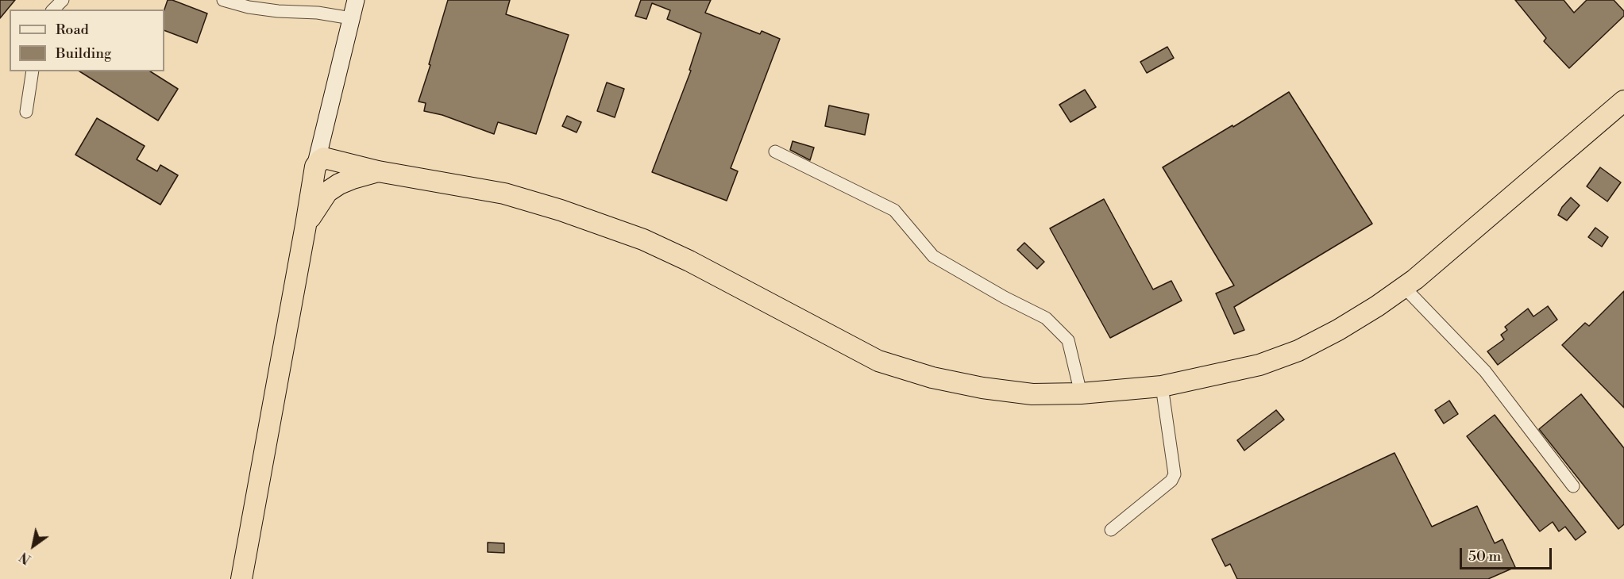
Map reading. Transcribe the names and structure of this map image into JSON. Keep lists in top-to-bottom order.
{
  "legend": ["Road", "Building"],
  "scale_bar": "50 m",
  "north": "bottom left"
}
